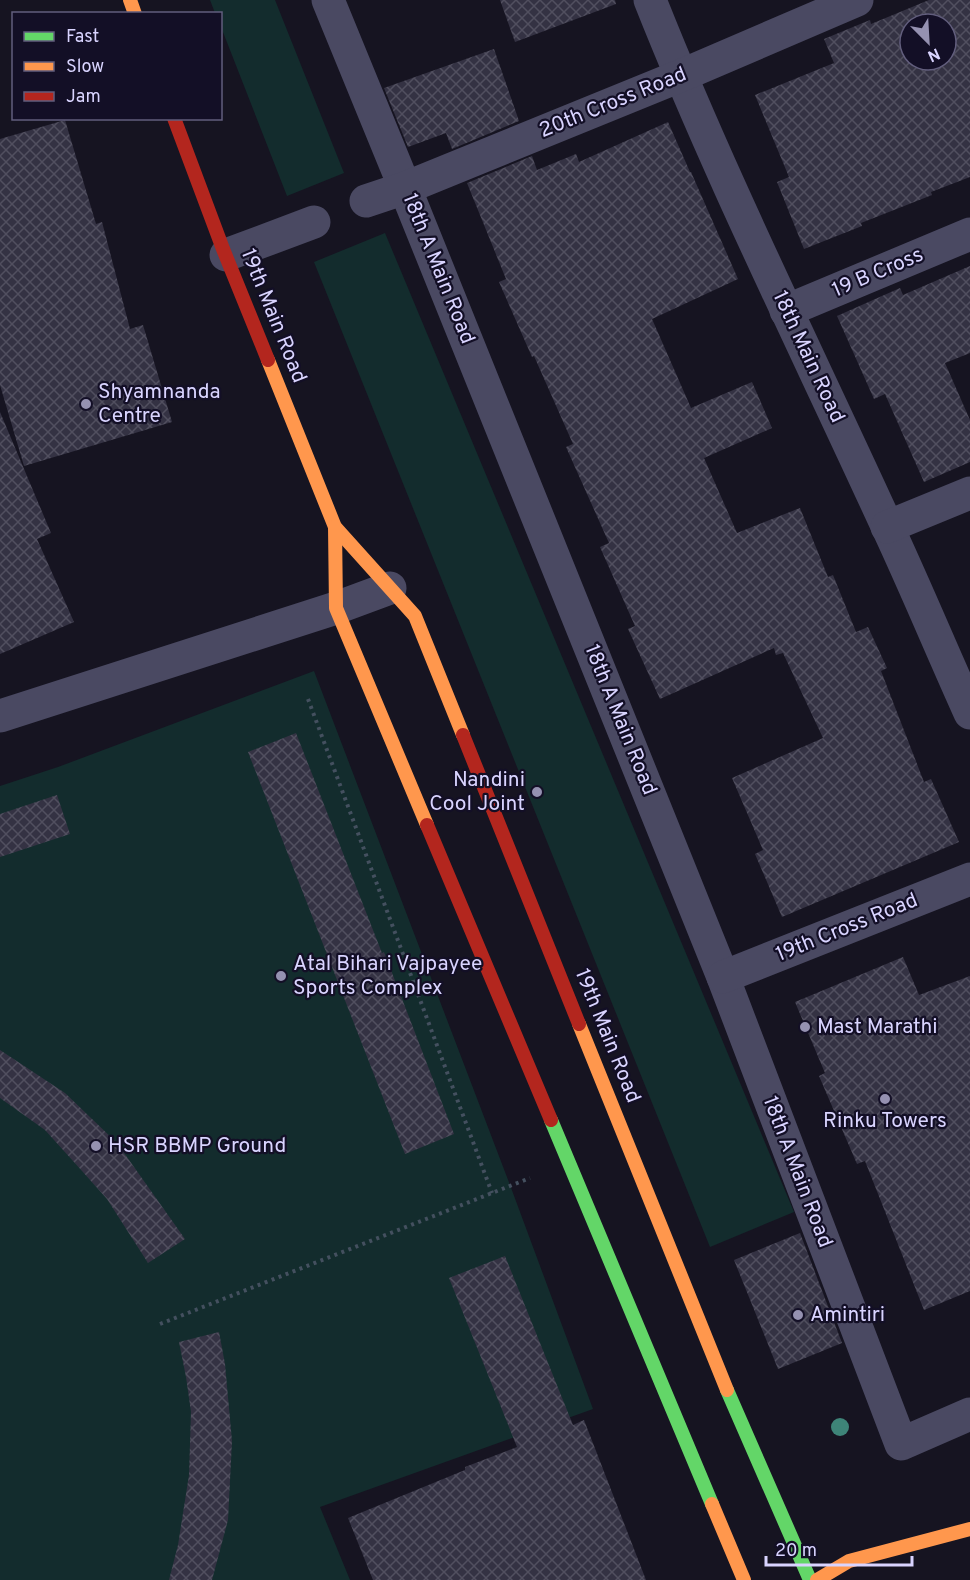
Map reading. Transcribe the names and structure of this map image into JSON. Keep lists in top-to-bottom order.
{
  "streets": {
    "main road": ["19th Main Road"],
    "street": [
      "20th Cross Road",
      "18th A Main Road",
      "19 B Cross",
      "18th Main Road",
      "19th Cross Road"
    ]
  },
  "crossings": [
    ["20th Cross Road", "18th A Main Road"],
    ["20th Cross Road", "18th Main Road"],
    ["18th A Main Road", "19th Cross Road"],
    ["19 B Cross", "18th Main Road"]
  ],
  "places": [
    "Shyamnanda Centre",
    "Nandini Cool Joint",
    "Atal Bihari Vajpayee Sports Complex",
    "Mast Marathi",
    "Rinku Towers",
    "HSR BBMP Ground",
    "Amintiri"
  ],
  "legend": ["Fast", "Slow", "Jam"],
  "scale_bar": "20 m",
  "north": "bottom right"
}
